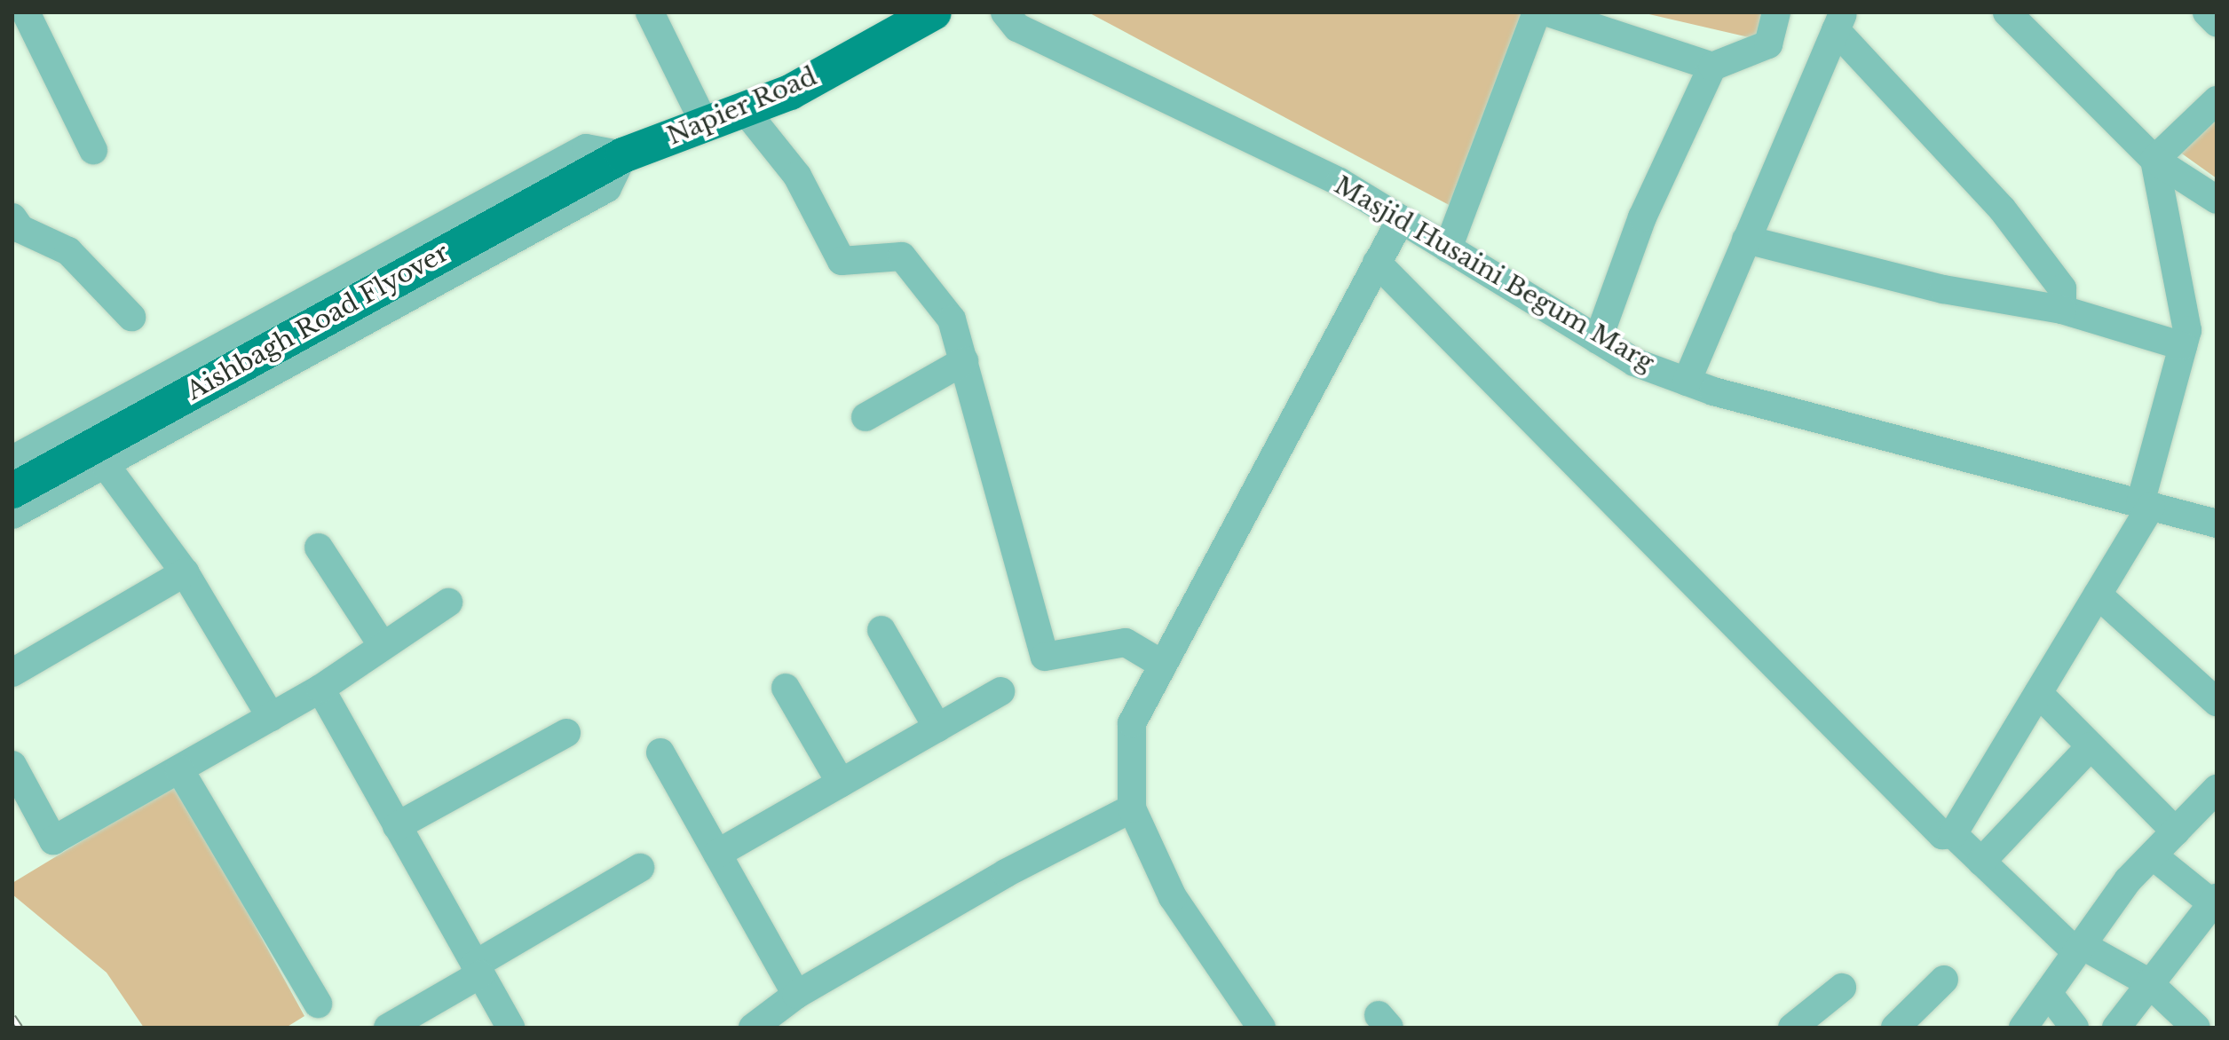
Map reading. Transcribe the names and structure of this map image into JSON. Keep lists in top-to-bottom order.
{
  "streets": {
    "main road": ["Napier Road", "Aishbagh Road Flyover"],
    "street": ["Masjid Husaini Begum Marg"]
  },
  "crossings": [
    ["Napier Road", "Aishbagh Road Flyover"]
  ]
}
